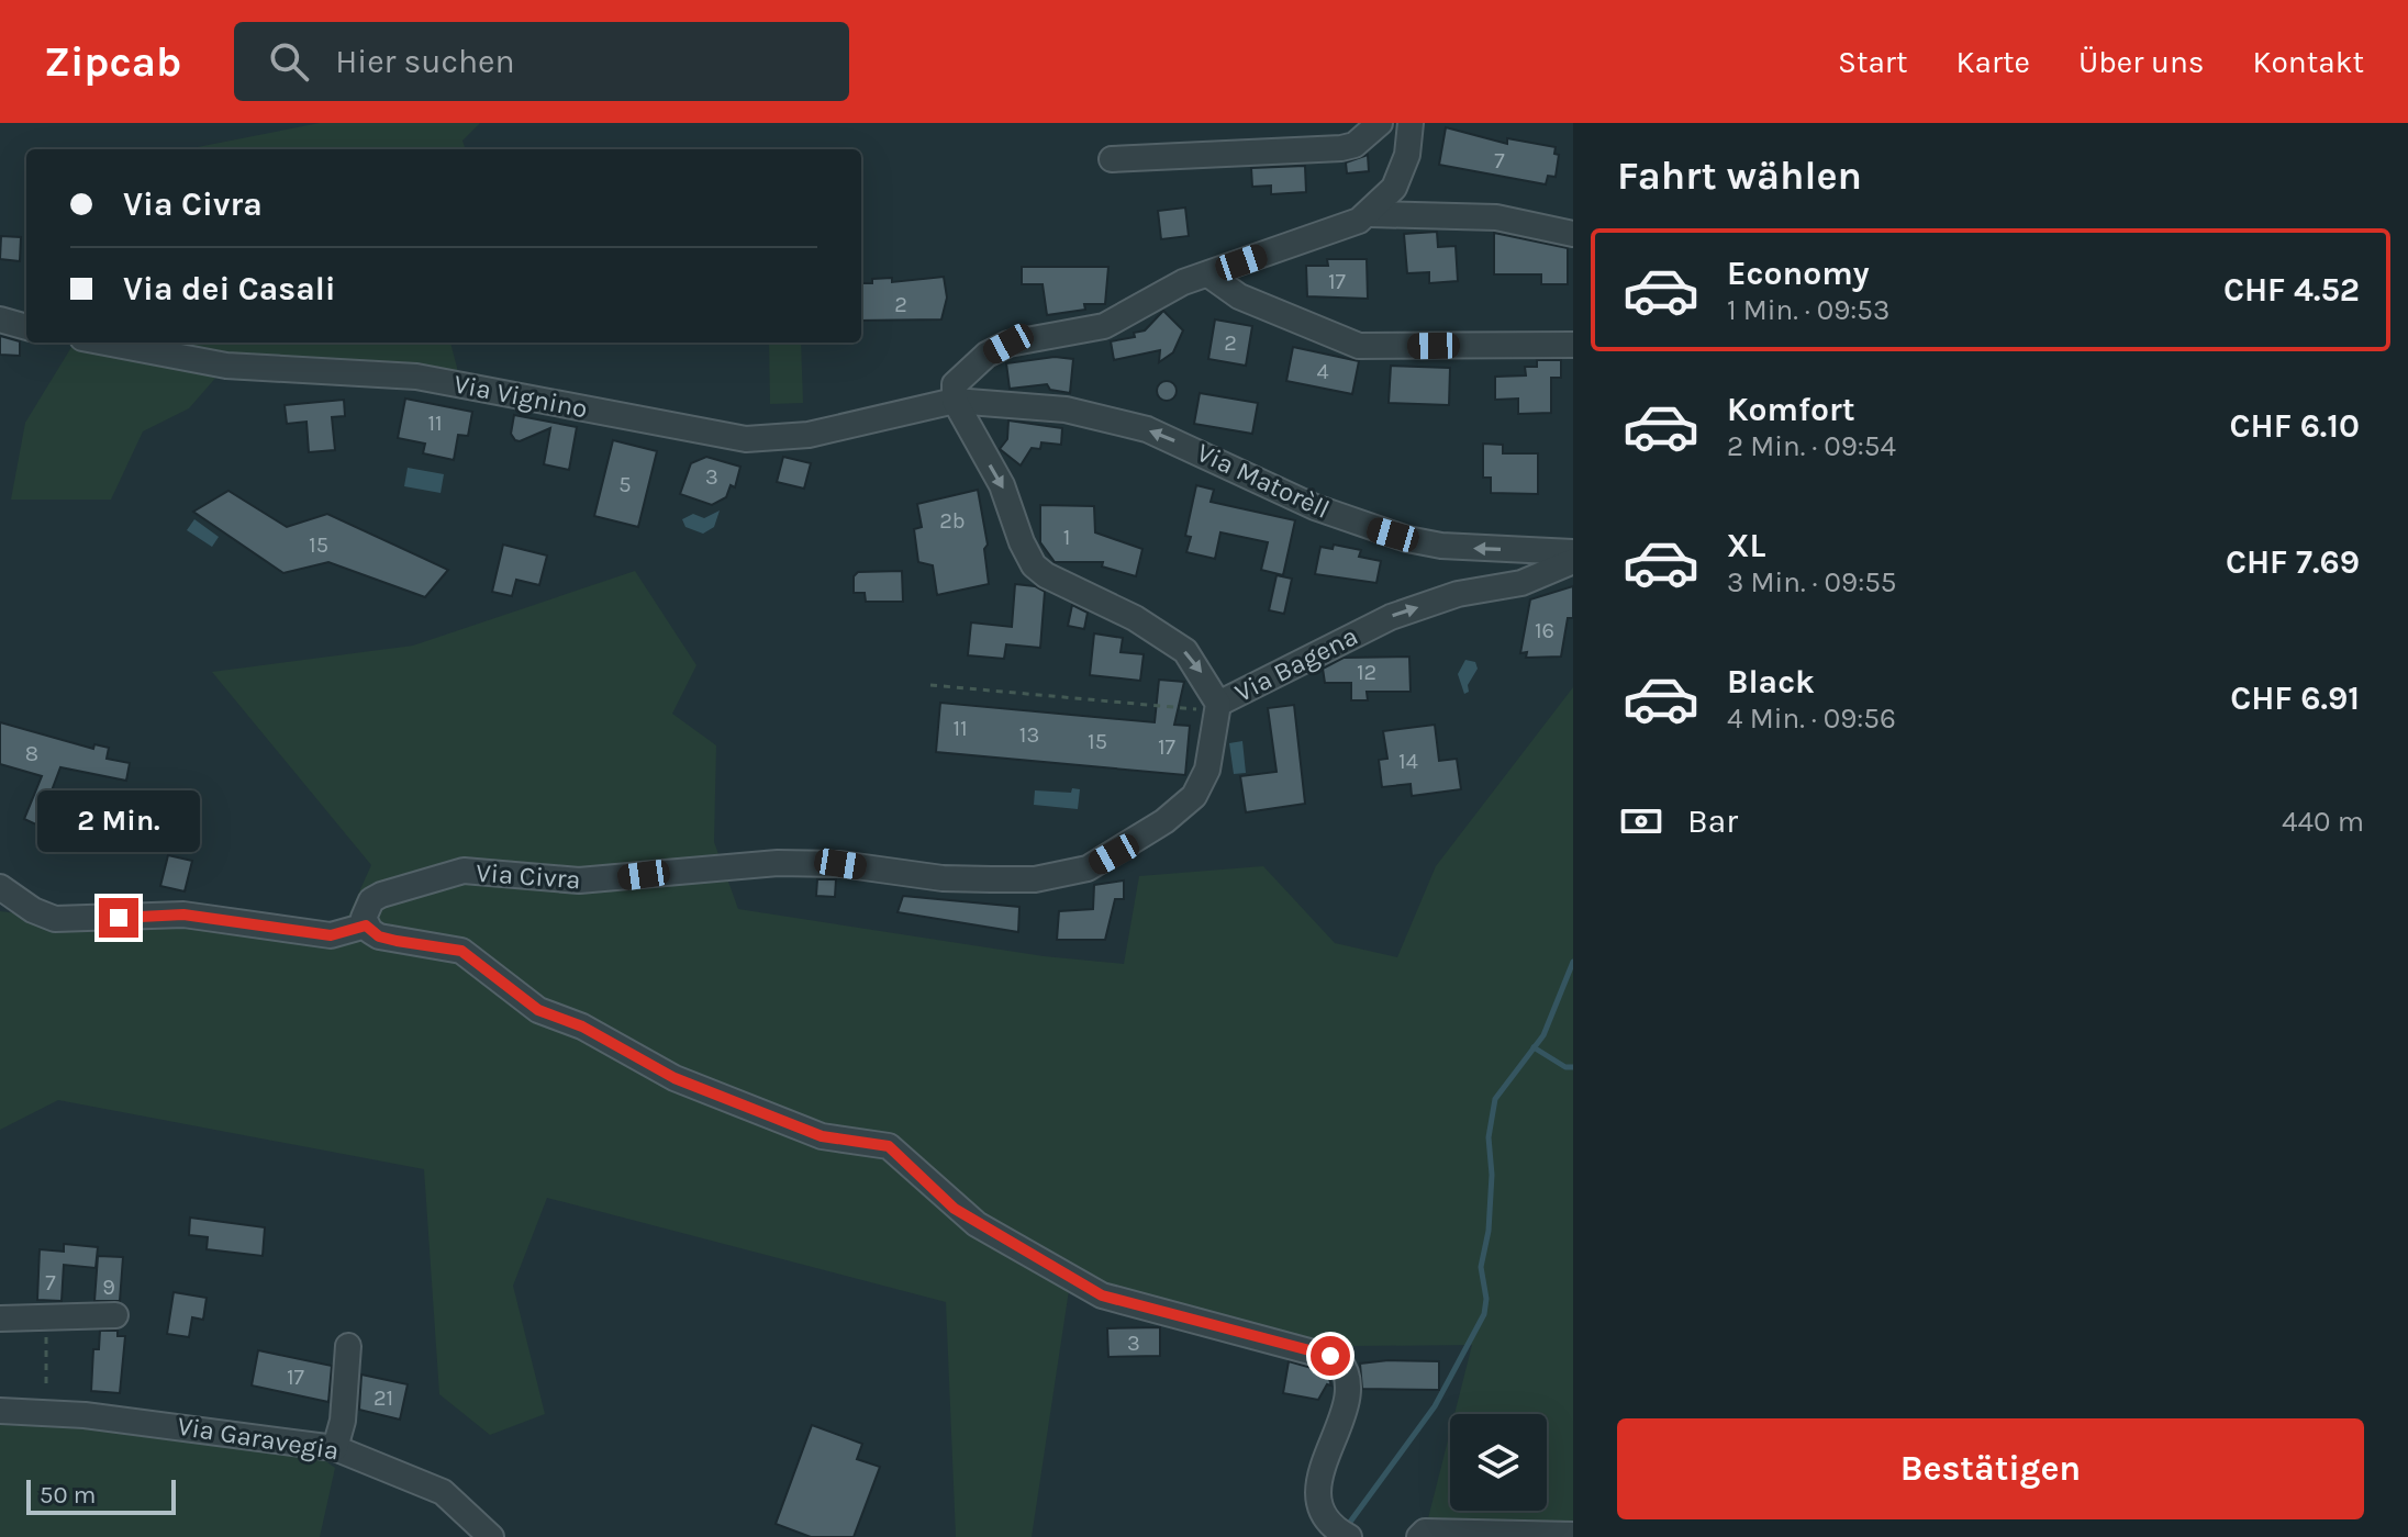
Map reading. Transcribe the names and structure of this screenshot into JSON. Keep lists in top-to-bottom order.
{
  "streets": {
    "street": [
      "Via Vignino",
      "Via Matorèll",
      "Via Bagena",
      "Via Civra",
      "Via Garavegia"
    ]
  },
  "crossings": [
    ["Via Vignino", "Via Matorèll"],
    ["Via Vignino", "Via Bagena"],
    ["Via Matorèll", "Via Bagena"],
    ["Via Bagena", "Via Civra"]
  ],
  "house_numbers": [
    "7",
    "17",
    "2",
    "2",
    "4",
    "11",
    "3",
    "5",
    "2b",
    "1",
    "15",
    "16",
    "12",
    "11",
    "13",
    "15",
    "17",
    "8",
    "14",
    "7",
    "9",
    "3",
    "17",
    "21"
  ],
  "scale_bar": "50 m",
  "page": {
    "header": "Zipcab",
    "search": "Hier suchen",
    "nav": [
      "Start",
      "Karte",
      "Über uns",
      "Kontakt"
    ],
    "heading": "Fahrt wählen",
    "banner": ["Via Civra", "Via dei Casali"],
    "list": [
      {
        "name": "Economy",
        "note": "1 Min. · 09:53",
        "value": "CHF 4.52"
      },
      {
        "name": "Komfort",
        "note": "2 Min. · 09:54",
        "value": "CHF 6.10"
      },
      {
        "name": "XL",
        "note": "3 Min. · 09:55",
        "value": "CHF 7.69"
      },
      {
        "name": "Black",
        "note": "4 Min. · 09:56",
        "value": "CHF 6.91"
      }
    ],
    "pay": ["Bar", "440 m"],
    "bubble": "2 Min.",
    "buttons": "Bestätigen",
    "scale": "50 m"
  }
}
